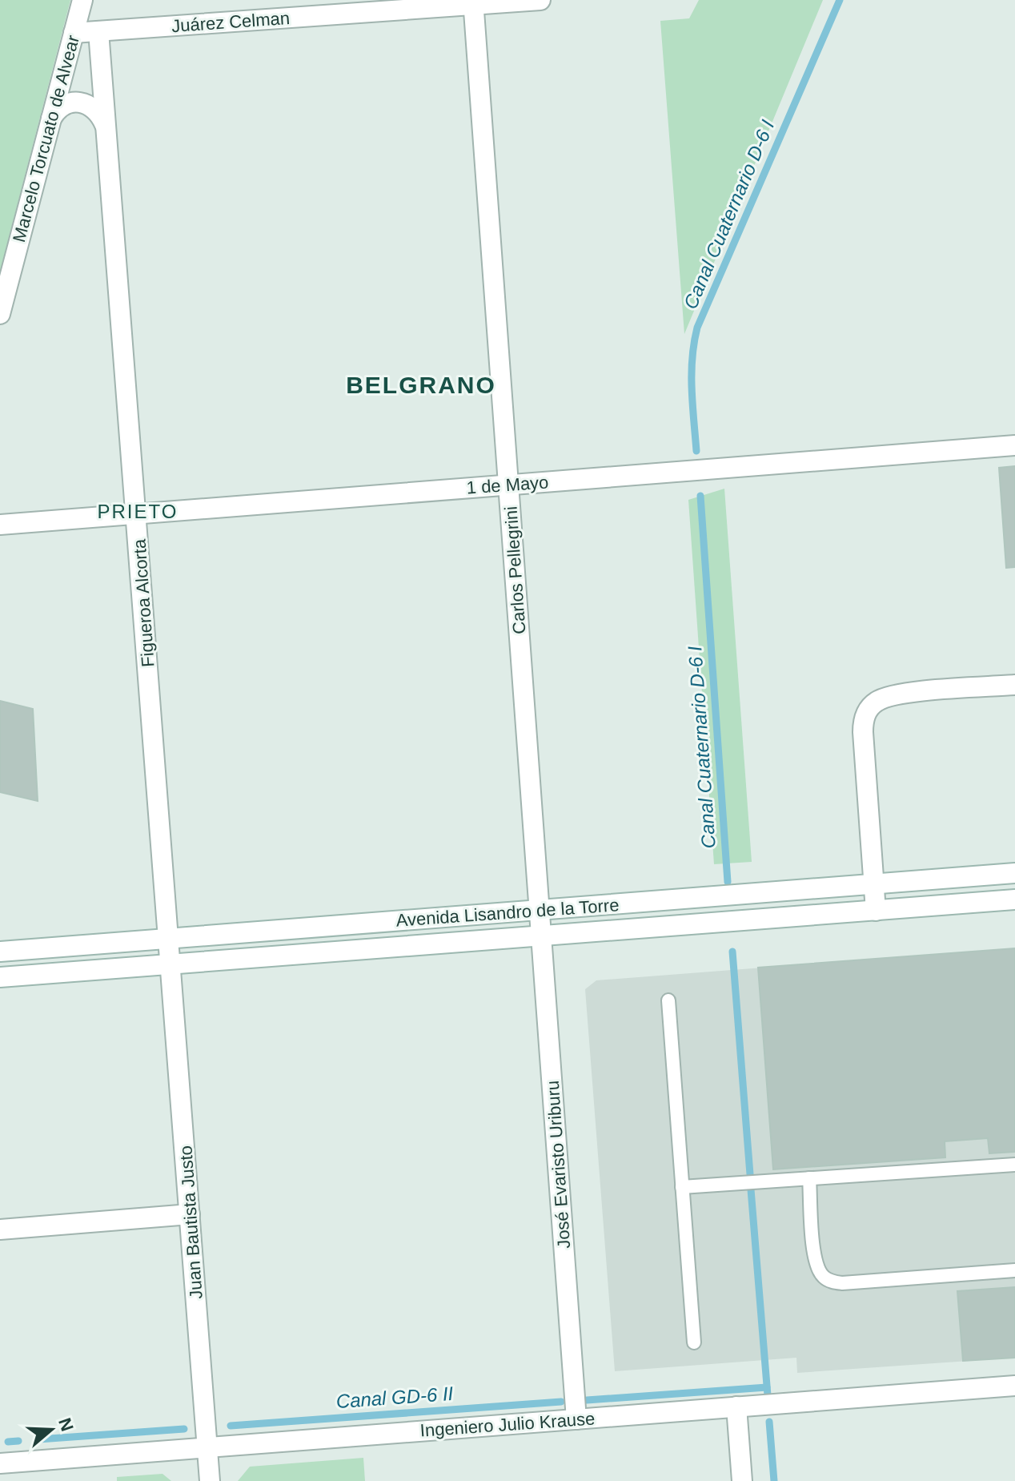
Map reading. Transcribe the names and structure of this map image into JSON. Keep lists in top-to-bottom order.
{
  "streets": {
    "street": [
      "Juárez Celman",
      "Marcelo Torcuato de Alvear",
      "1 de Mayo",
      "Carlos Pellegrini",
      "Figueroa Alcorta",
      "Avenida Lisandro de la Torre",
      "José Evaristo Uriburu",
      "Juan Bautista Justo",
      "Ingeniero Julio Krause"
    ]
  },
  "crossings": [
    ["Juárez Celman", "Marcelo Torcuato de Alvear"],
    ["Juárez Celman", "Carlos Pellegrini"],
    ["Juárez Celman", "Figueroa Alcorta"],
    ["1 de Mayo", "Carlos Pellegrini"],
    ["1 de Mayo", "Figueroa Alcorta"],
    ["Carlos Pellegrini", "Avenida Lisandro de la Torre"],
    ["Carlos Pellegrini", "José Evaristo Uriburu"],
    ["Figueroa Alcorta", "Avenida Lisandro de la Torre"],
    ["Figueroa Alcorta", "Juan Bautista Justo"],
    ["Avenida Lisandro de la Torre", "José Evaristo Uriburu"],
    ["Avenida Lisandro de la Torre", "Juan Bautista Justo"],
    ["José Evaristo Uriburu", "Ingeniero Julio Krause"],
    ["Juan Bautista Justo", "Ingeniero Julio Krause"]
  ],
  "districts": ["BELGRANO", "PRIETO"],
  "water": ["Canal Cuaternario D-6 I", "Canal GD-6 II"],
  "north": "right"
}
